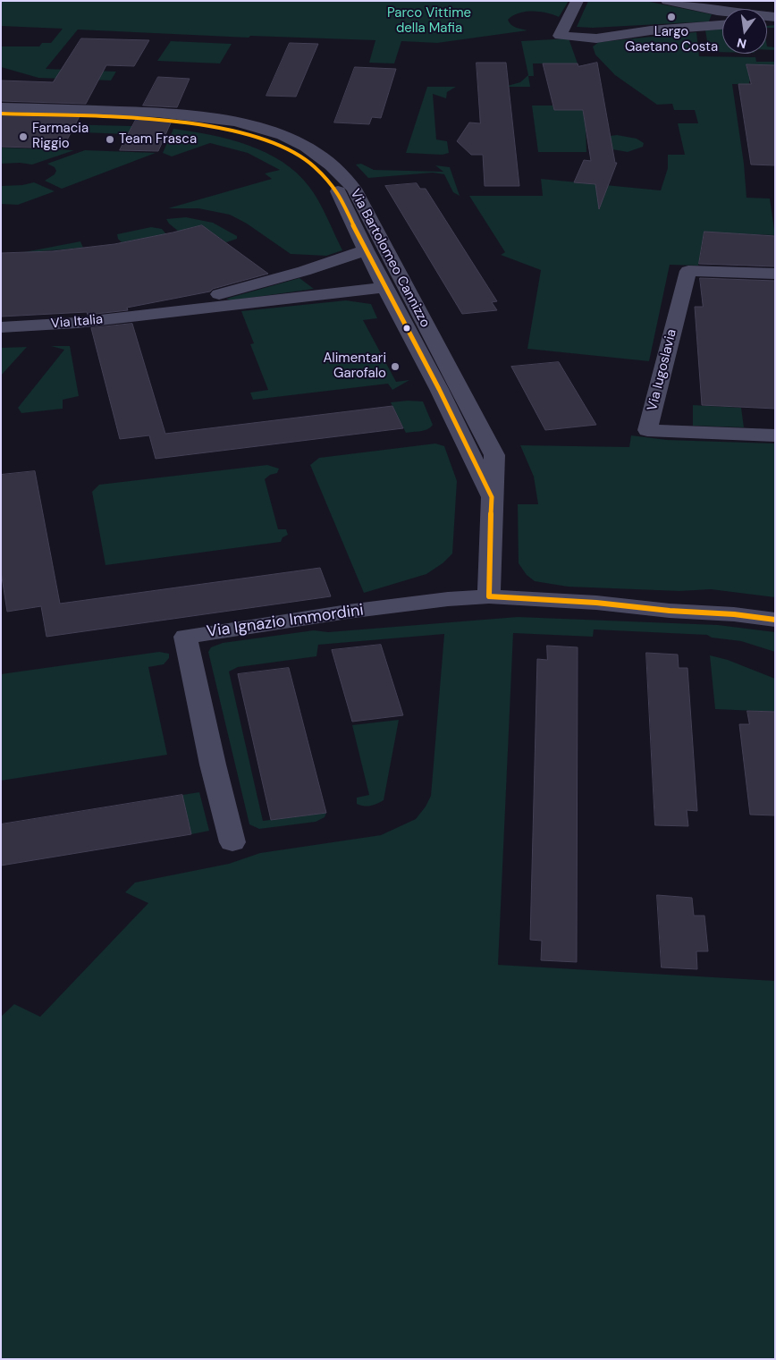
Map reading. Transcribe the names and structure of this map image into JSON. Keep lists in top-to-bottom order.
{
  "streets": {
    "street": [
      "Via Bartolomeo Cannizzo",
      "Via Italia",
      "Via Iugoslavia",
      "Via Ignazio Immordini"
    ]
  },
  "crossings": [
    ["Via Bartolomeo Cannizzo", "Via Ignazio Immordini"]
  ],
  "parks": ["Parco Vittime della Mafia"],
  "places": [
    "Largo Gaetano Costa",
    "Farmacia Riggio",
    "Team Frasca",
    "Alimentari Garofalo"
  ],
  "north": "bottom"
}
